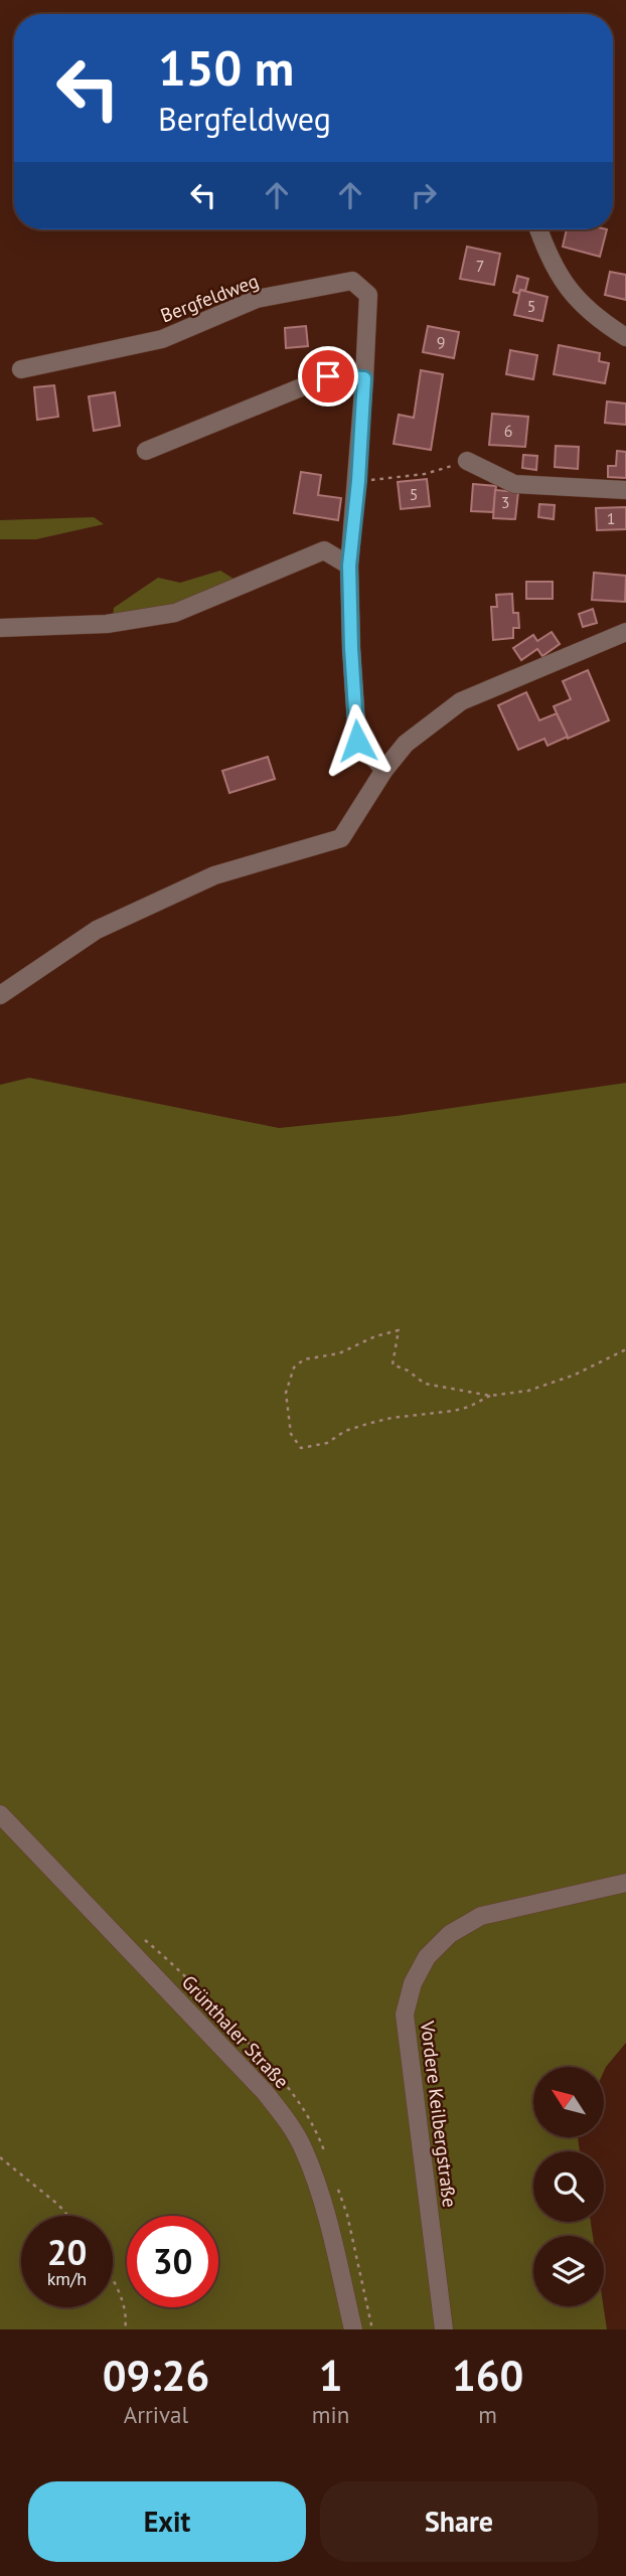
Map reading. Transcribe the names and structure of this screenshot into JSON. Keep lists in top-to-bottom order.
{
  "streets": {
    "street": ["Bergfeldweg", "Grünthaler Straße", "Vordere Keilbergstraße"]
  },
  "house_numbers": [
    "7",
    "5",
    "9",
    "6",
    "5",
    "3",
    "1"
  ],
  "north": "top left",
  "page": {
    "turn": ["150 m", "Bergfeldweg"],
    "speed": "20 km/h",
    "limit": "30",
    "eta": [
      "09:26",
      "Arrival",
      "1",
      "min",
      "160",
      "m"
    ],
    "buttons": ["Exit", "Share"]
  }
}
